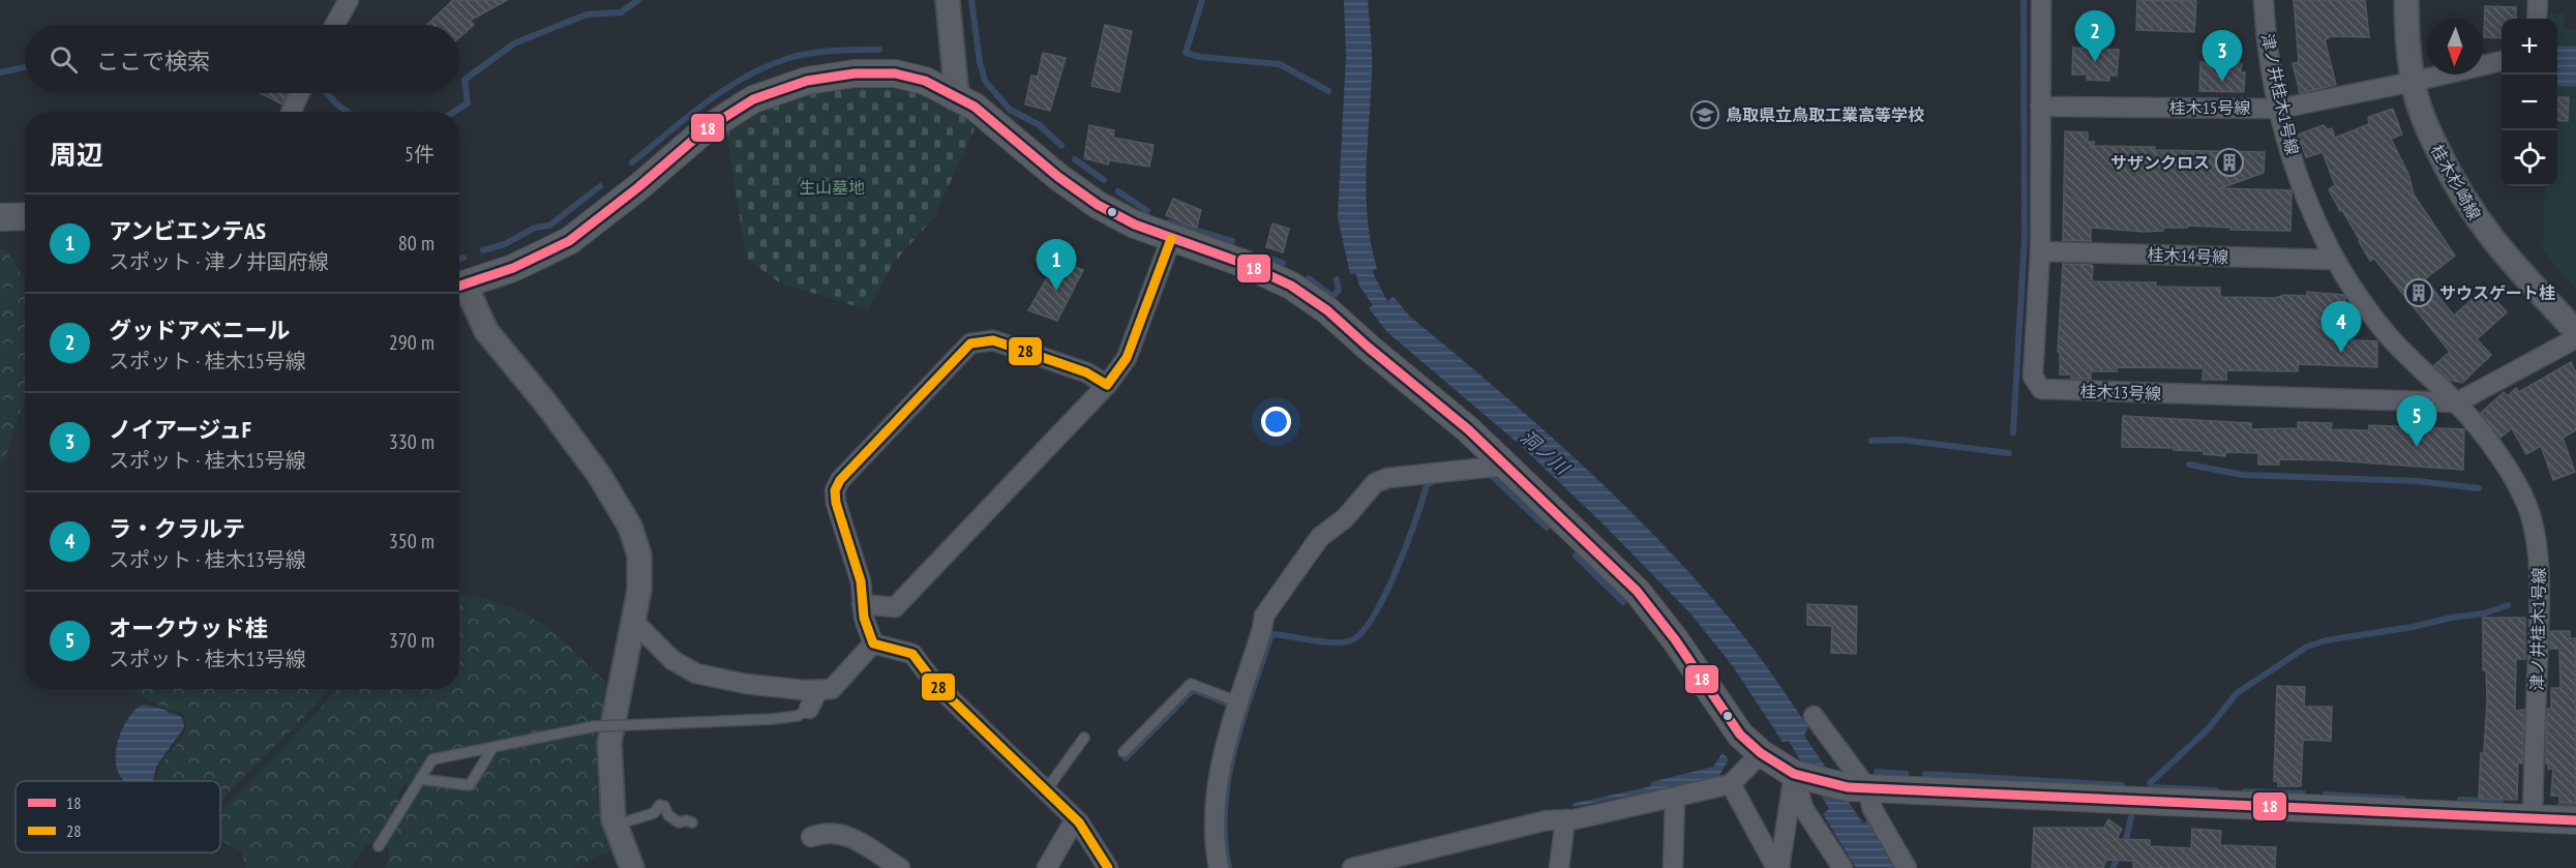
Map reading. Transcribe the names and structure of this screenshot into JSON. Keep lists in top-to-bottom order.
{
  "streets": {
    "street": [
      "津ノ井桂木1号線",
      "桂木15号線",
      "桂木杉崎線",
      "桂木14号線",
      "桂木13号線"
    ]
  },
  "crossings": [
    ["津ノ井桂木1号線", "桂木15号線"],
    ["津ノ井桂木1号線", "桂木14号線"],
    ["津ノ井桂木1号線", "桂木13号線"],
    ["桂木15号線", "桂木杉崎線"],
    ["桂木15号線", "桂木13号線"],
    ["桂木14号線", "桂木13号線"]
  ],
  "water": ["洞ノ川"],
  "parks": ["生山墓地"],
  "places": {
    "school or university": ["鳥取県立鳥取工業高等学校"],
    "building": ["サザンクロス", "サウスゲート桂"]
  },
  "lines": ["transit line 18", "transit line 28"],
  "legend": ["18", "28"],
  "north": "bottom",
  "page": {
    "pins": [
      "2",
      "3",
      "1",
      "4",
      "5"
    ],
    "map_buttons": ["+", "−"],
    "search": "ここで検索",
    "heading": ["周辺", "5件"],
    "list": [
      {
        "mark": "1",
        "name": "アンビエンテAS",
        "note": "スポット · 津ノ井国府線",
        "value": "80 m"
      },
      {
        "mark": "2",
        "name": "グッドアベニール",
        "note": "スポット · 桂木15号線",
        "value": "290 m"
      },
      {
        "mark": "3",
        "name": "ノイアージュF",
        "note": "スポット · 桂木15号線",
        "value": "330 m"
      },
      {
        "mark": "4",
        "name": "ラ・クラルテ",
        "note": "スポット · 桂木13号線",
        "value": "350 m"
      },
      {
        "mark": "5",
        "name": "オークウッド桂",
        "note": "スポット · 桂木13号線",
        "value": "370 m"
      }
    ]
  }
}
